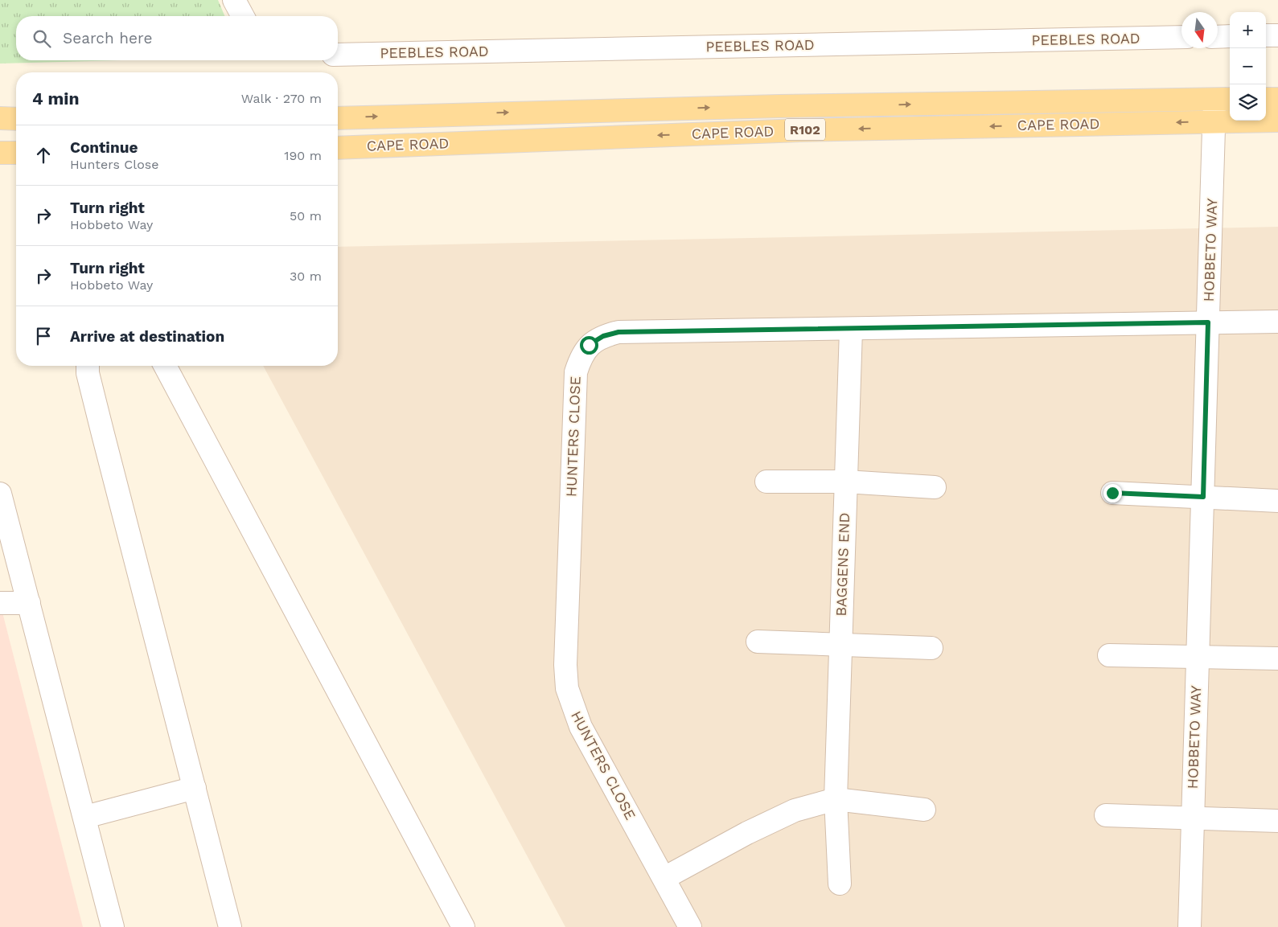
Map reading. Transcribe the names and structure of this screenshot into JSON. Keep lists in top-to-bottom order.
{
  "streets": {
    "main road": ["CAPE ROAD", "R102"],
    "street": [
      "PEEBLES ROAD",
      "HOBBETO WAY",
      "HUNTERS CLOSE",
      "BAGGENS END"
    ]
  },
  "crossings": [
    ["CAPE ROAD", "HOBBETO WAY"],
    ["HOBBETO WAY", "HUNTERS CLOSE"],
    ["HUNTERS CLOSE", "BAGGENS END"]
  ],
  "north": "bottom",
  "page": {
    "map_buttons": ["+", "−"],
    "search": "Search here",
    "heading": ["4 min", "Walk · 270 m"],
    "list": [
      ["Continue", "Hunters Close", "190 m"],
      ["Turn right", "Hobbeto Way", "50 m"],
      ["Turn right", "Hobbeto Way", "30 m"],
      "Arrive at destination"
    ]
  }
}
